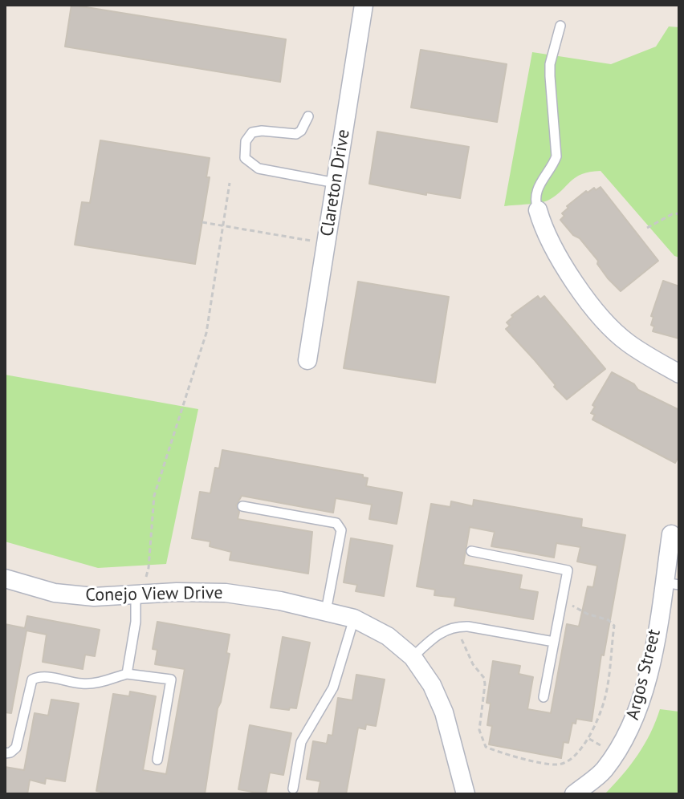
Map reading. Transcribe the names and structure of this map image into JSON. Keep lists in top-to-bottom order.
{
  "streets": {
    "street": ["Clareton Drive", "Conejo View Drive", "Argos Street"]
  }
}
